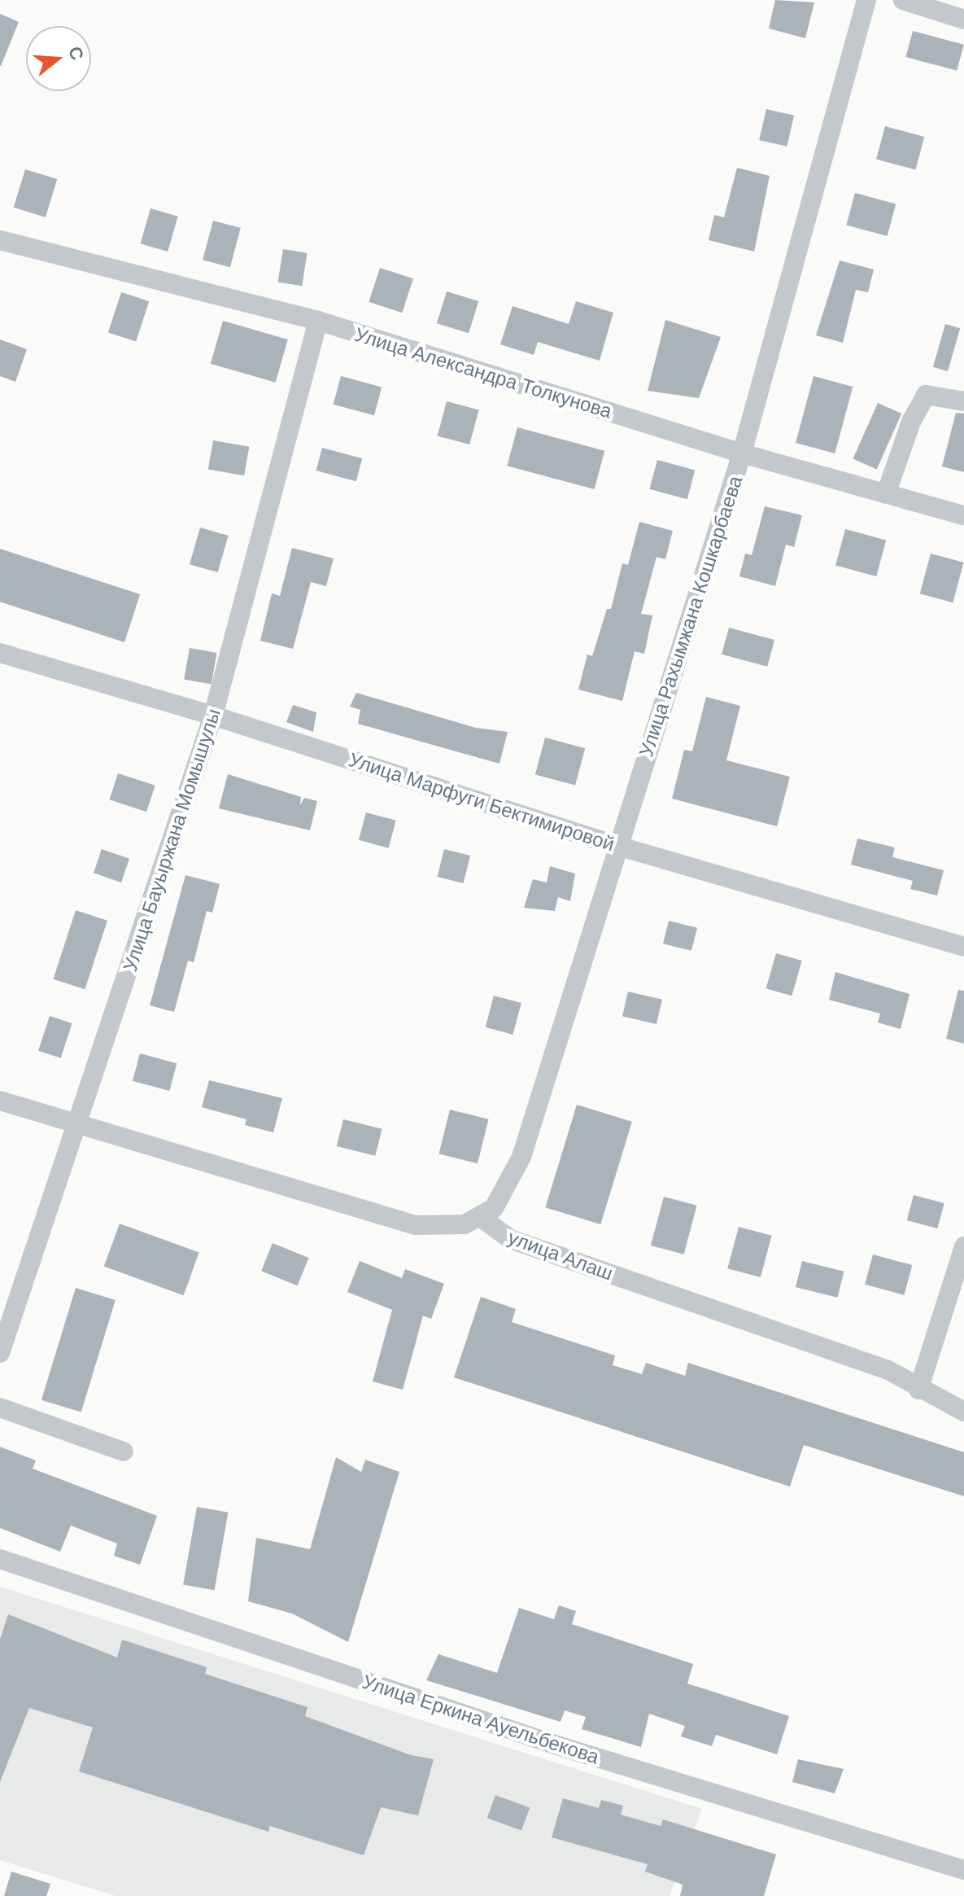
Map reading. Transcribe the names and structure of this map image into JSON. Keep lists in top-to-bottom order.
{
  "streets": {
    "street": [
      "Улица Александра Толкунова",
      "Улица Рахымжана Кошкарбаева",
      "Улица Марфуги Бектимировой",
      "Улица Бауыржана Момышулы",
      "улица Алаш",
      "Улица Еркина Ауельбекова"
    ]
  },
  "crossings": [
    ["Улица Александра Толкунова", "Улица Рахымжана Кошкарбаева"],
    ["Улица Александра Толкунова", "Улица Бауыржана Момышулы"],
    ["Улица Рахымжана Кошкарбаева", "Улица Марфуги Бектимировой"],
    ["Улица Рахымжана Кошкарбаева", "улица Алаш"],
    ["Улица Марфуги Бектимировой", "Улица Бауыржана Момышулы"]
  ],
  "north": "right"
}
